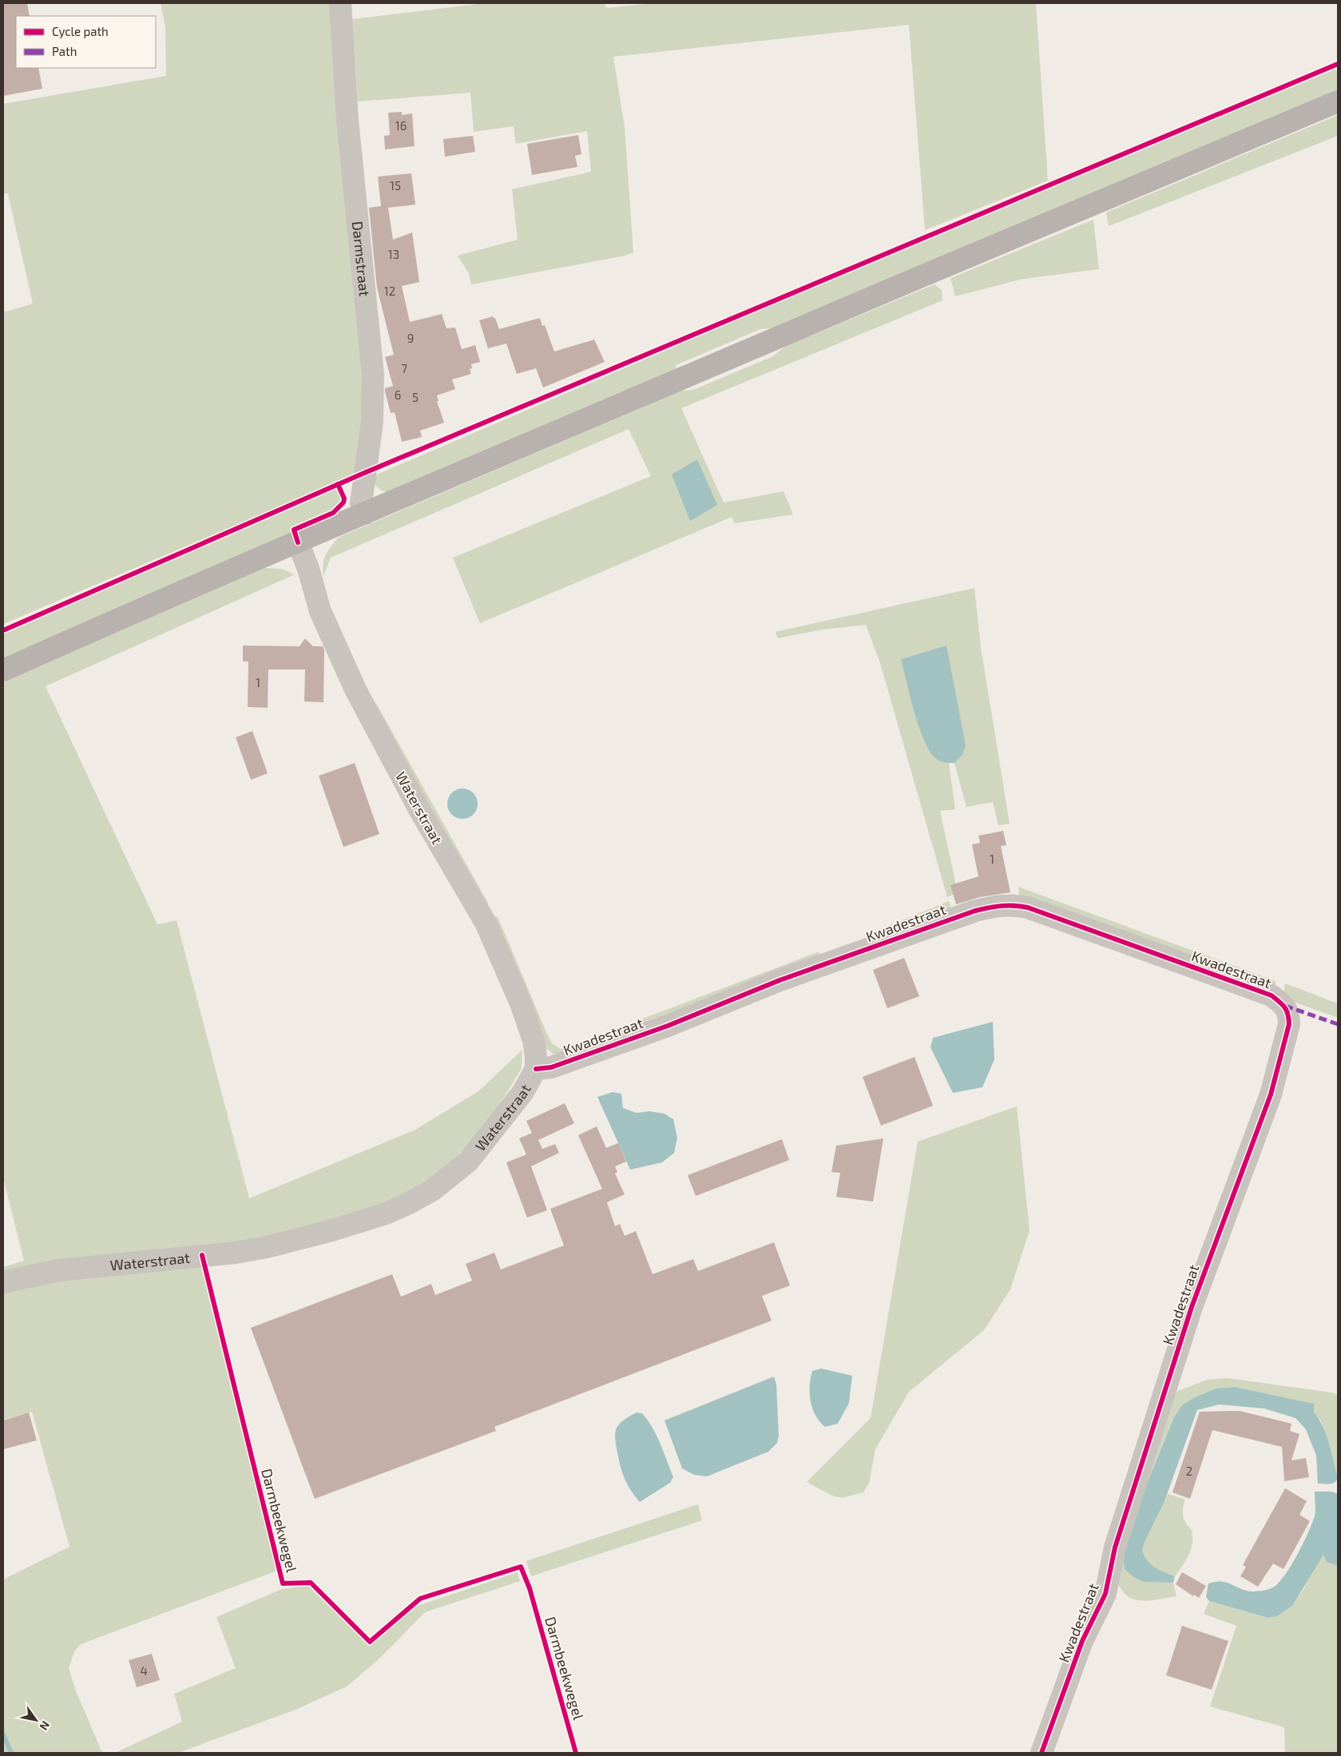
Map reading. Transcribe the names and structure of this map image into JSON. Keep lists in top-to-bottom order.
{
  "streets": {
    "street": ["Darmstraat", "Waterstraat", "Kwadestraat"],
    "cycle path": ["Darmbeekwegel"]
  },
  "crossings": [
    ["Waterstraat", "Kwadestraat"]
  ],
  "house_numbers": [
    "16",
    "15",
    "13",
    "12",
    "9",
    "7",
    "6",
    "5",
    "1",
    "1",
    "2",
    "4"
  ],
  "legend": ["Cycle path", "Path"],
  "north": "bottom right"
}
